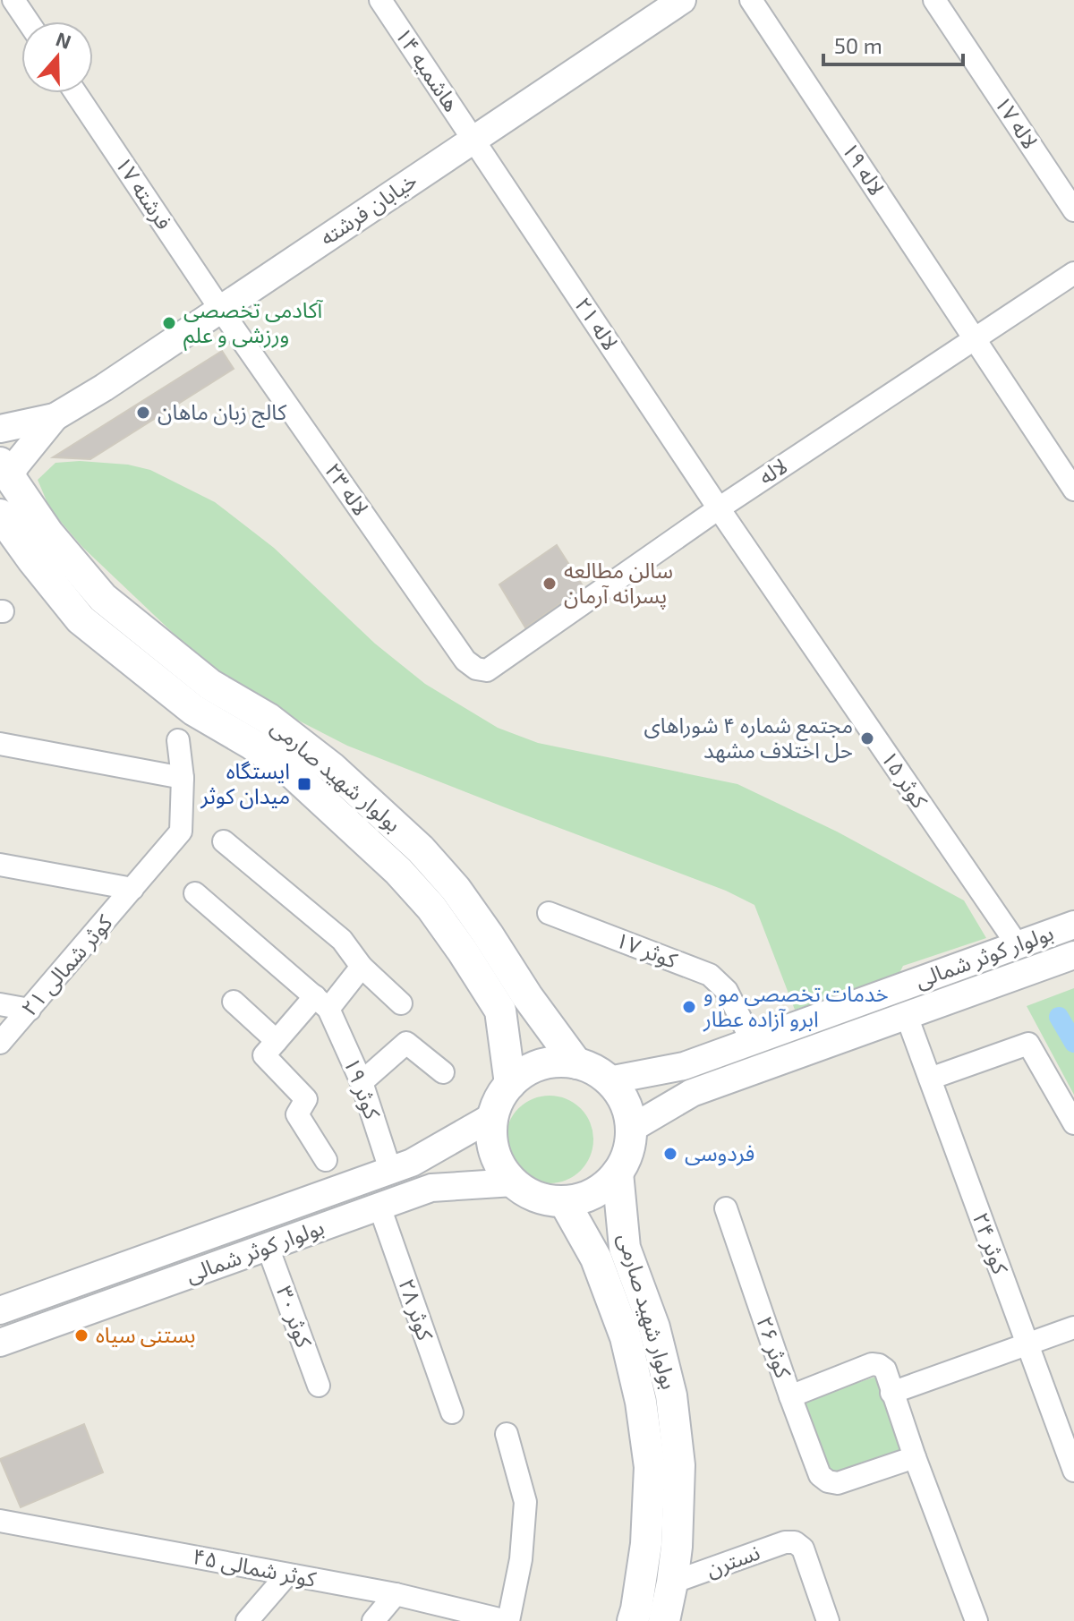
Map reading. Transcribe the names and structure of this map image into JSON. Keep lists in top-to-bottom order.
{
  "streets": {
    "main road": ["بولوار شهید صارمی"],
    "street": [
      "هاشمیه ۱۴",
      "لاله ۱۷",
      "لاله ۱۹",
      "فرشته ۱۷",
      "خیابان فرشته",
      "لاله ۲۱",
      "لاله",
      "لاله ۲۳",
      "کوثر ۱۵",
      "کوثر ۱۷",
      "بولوار کوثر شمالی",
      "کوثر شمالی ۲۱",
      "کوثر ۱۹",
      "کوثر ۲۴",
      "کوثر ۲۸",
      "کوثر ۳۰",
      "کوثر ۲۶",
      "نسترن",
      "کوثر شمالی ۴۵"
    ]
  },
  "crossings": [
    ["هاشمیه ۱۴", "خیابان فرشته"],
    ["هاشمیه ۱۴", "لاله ۲۱"],
    ["لاله ۱۹", "لاله"],
    ["فرشته ۱۷", "خیابان فرشته"],
    ["فرشته ۱۷", "لاله ۲۳"],
    ["خیابان فرشته", "لاله ۲۱"],
    ["خیابان فرشته", "لاله ۲۳"],
    ["خیابان فرشته", "بولوار شهید صارمی"],
    ["لاله ۲۱", "لاله"],
    ["لاله ۲۱", "کوثر ۱۵"],
    ["لاله", "لاله ۲۳"],
    ["لاله", "کوثر ۱۵"],
    ["بولوار شهید صارمی", "بولوار کوثر شمالی"],
    ["بولوار شهید صارمی", "نسترن"],
    ["کوثر ۱۵", "بولوار کوثر شمالی"],
    ["کوثر ۱۷", "بولوار کوثر شمالی"],
    ["بولوار کوثر شمالی", "کوثر ۱۹"],
    ["بولوار کوثر شمالی", "کوثر ۲۴"],
    ["بولوار کوثر شمالی", "کوثر ۲۸"],
    ["بولوار کوثر شمالی", "کوثر ۳۰"]
  ],
  "places": {
    "other": [
      "آکادمی تخصصی ورزشی و علم",
      "کالج زبان ماهان",
      "سالن مطالعه پسرانه آرمان",
      "مجتمع شماره ۴ شوراهای حل اختلاف مشهد",
      "خدمات تخصصی مو و ابرو آزاده عطار",
      "فردوسی",
      "بستنی سیاه"
    ],
    "transit": ["ایستگاه میدان کوثر"]
  },
  "scale_bar": "50 m",
  "north": "top"
}
